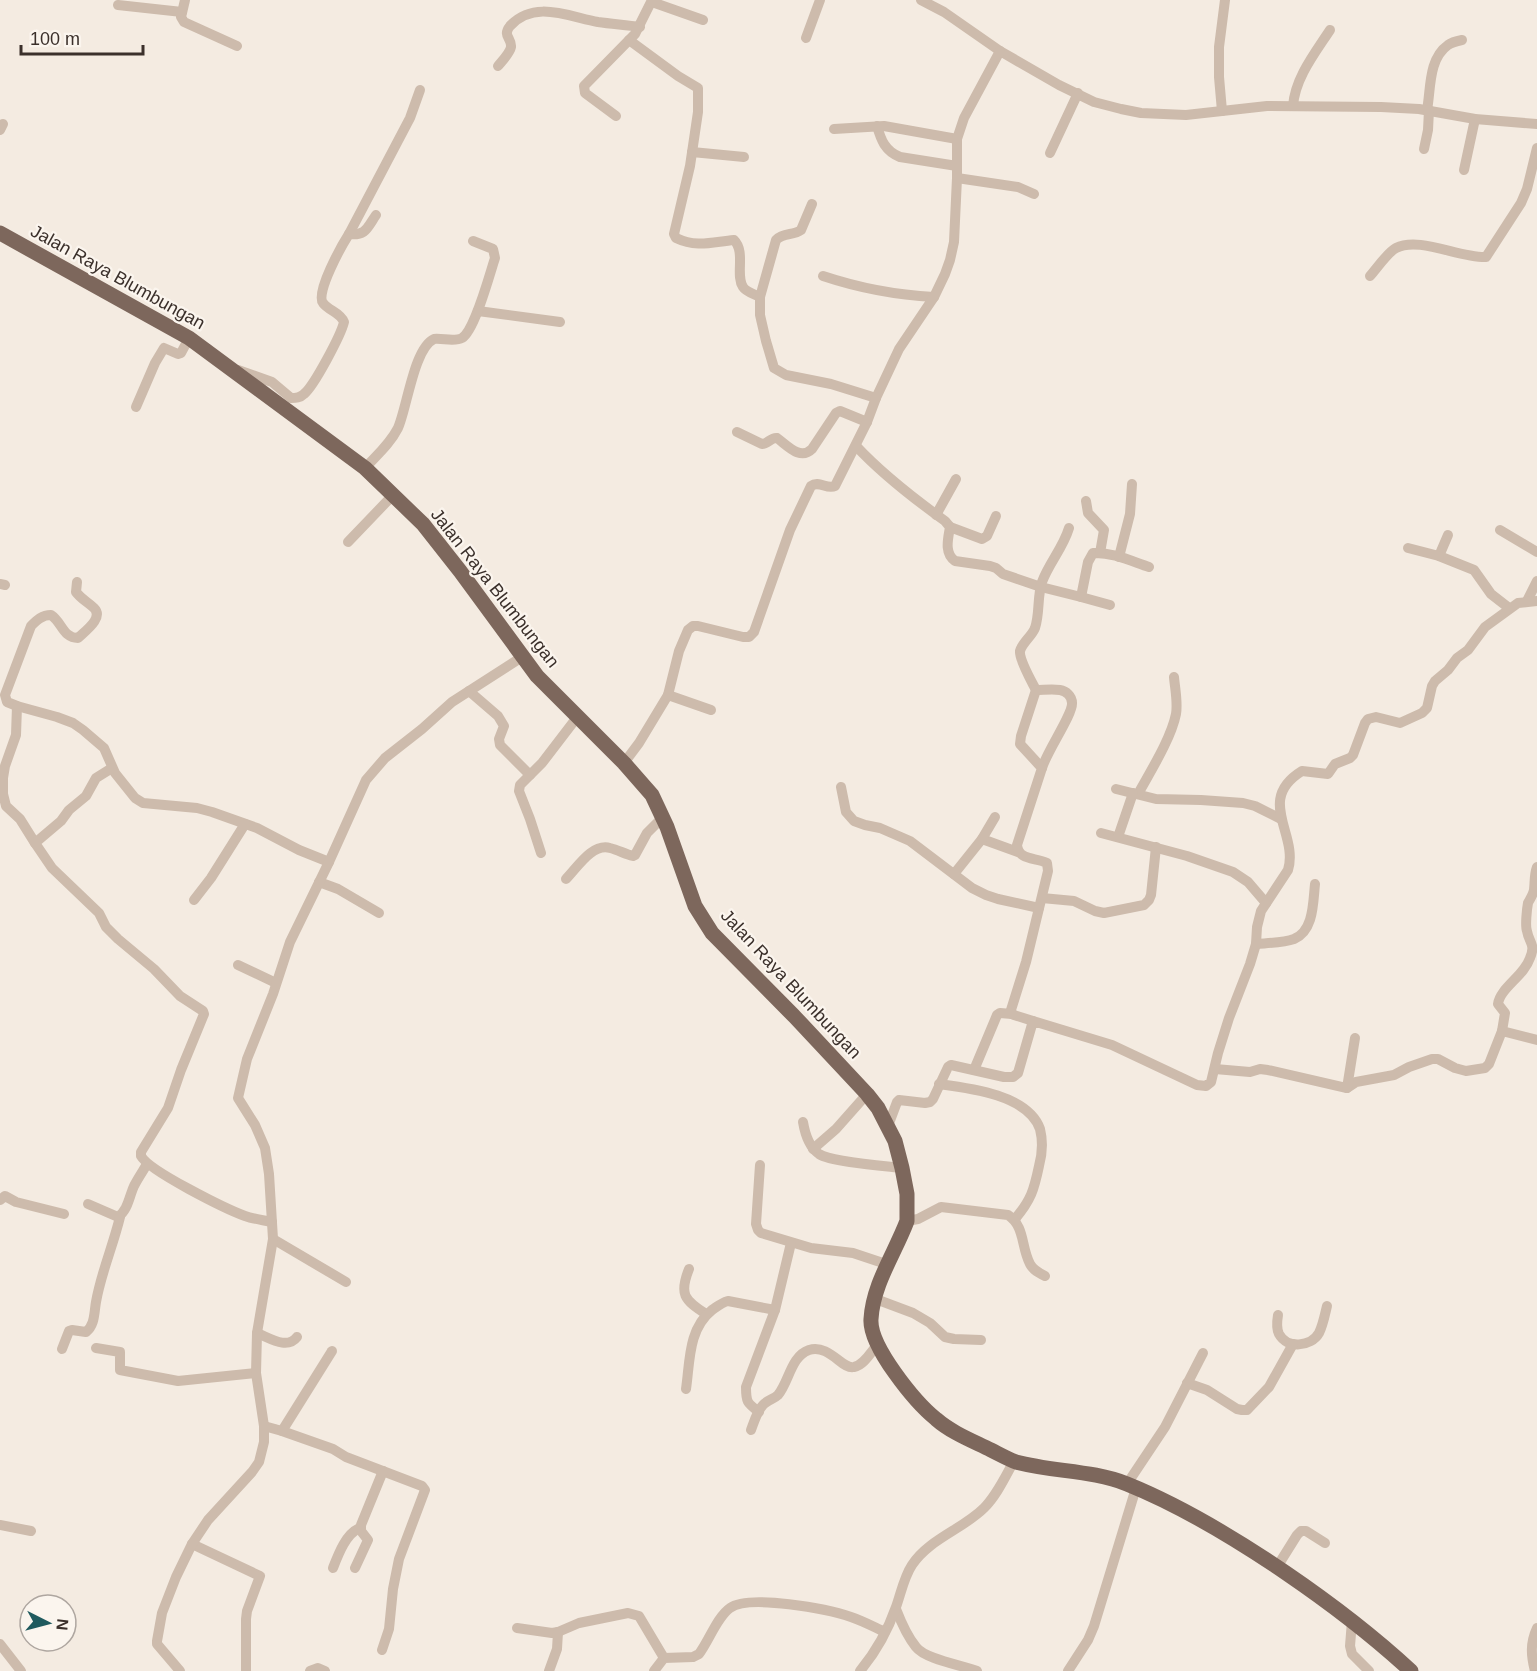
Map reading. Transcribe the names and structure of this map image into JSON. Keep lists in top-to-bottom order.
{
  "streets": {
    "main road": ["Jalan Raya Blumbungan"]
  },
  "scale_bar": "100 m",
  "north": "right"
}
